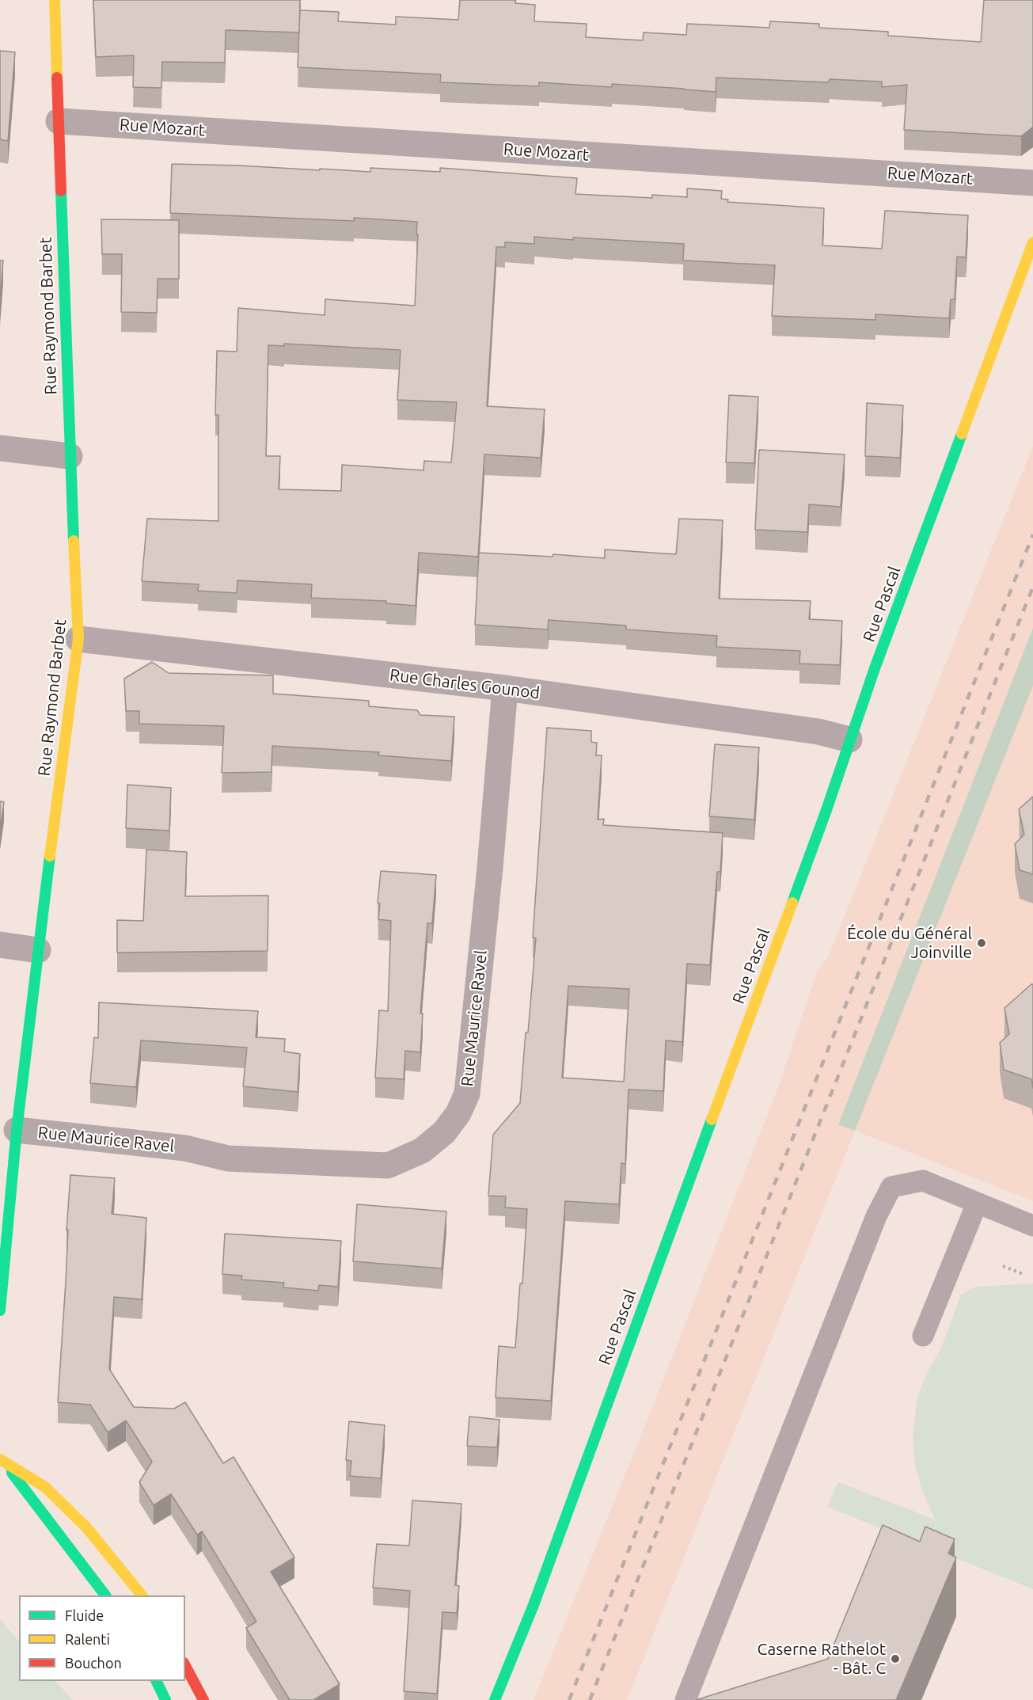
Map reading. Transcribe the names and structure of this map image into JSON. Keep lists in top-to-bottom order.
{
  "streets": {
    "street": [
      "Rue Mozart",
      "Rue Raymond Barbet",
      "Rue Pascal",
      "Rue Charles Gounod",
      "Rue Maurice Ravel"
    ]
  },
  "crossings": [
    ["Rue Mozart", "Rue Raymond Barbet"],
    ["Rue Raymond Barbet", "Rue Charles Gounod"],
    ["Rue Raymond Barbet", "Rue Maurice Ravel"],
    ["Rue Pascal", "Rue Charles Gounod"],
    ["Rue Charles Gounod", "Rue Maurice Ravel"]
  ],
  "places": ["École du Général Joinville", "Caserne Rathelot - Bât. C"],
  "legend": ["Fluide", "Ralenti", "Bouchon"]
}
